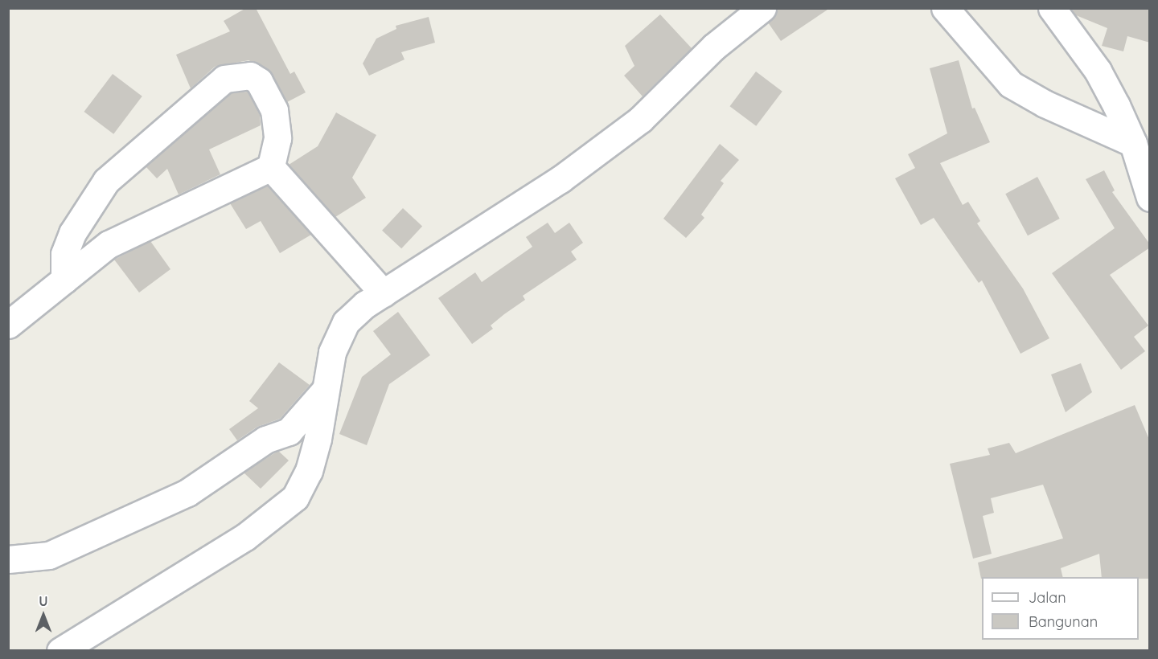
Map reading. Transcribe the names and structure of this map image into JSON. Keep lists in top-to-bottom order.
{
  "legend": ["Jalan", "Bangunan"],
  "north": "top"
}
